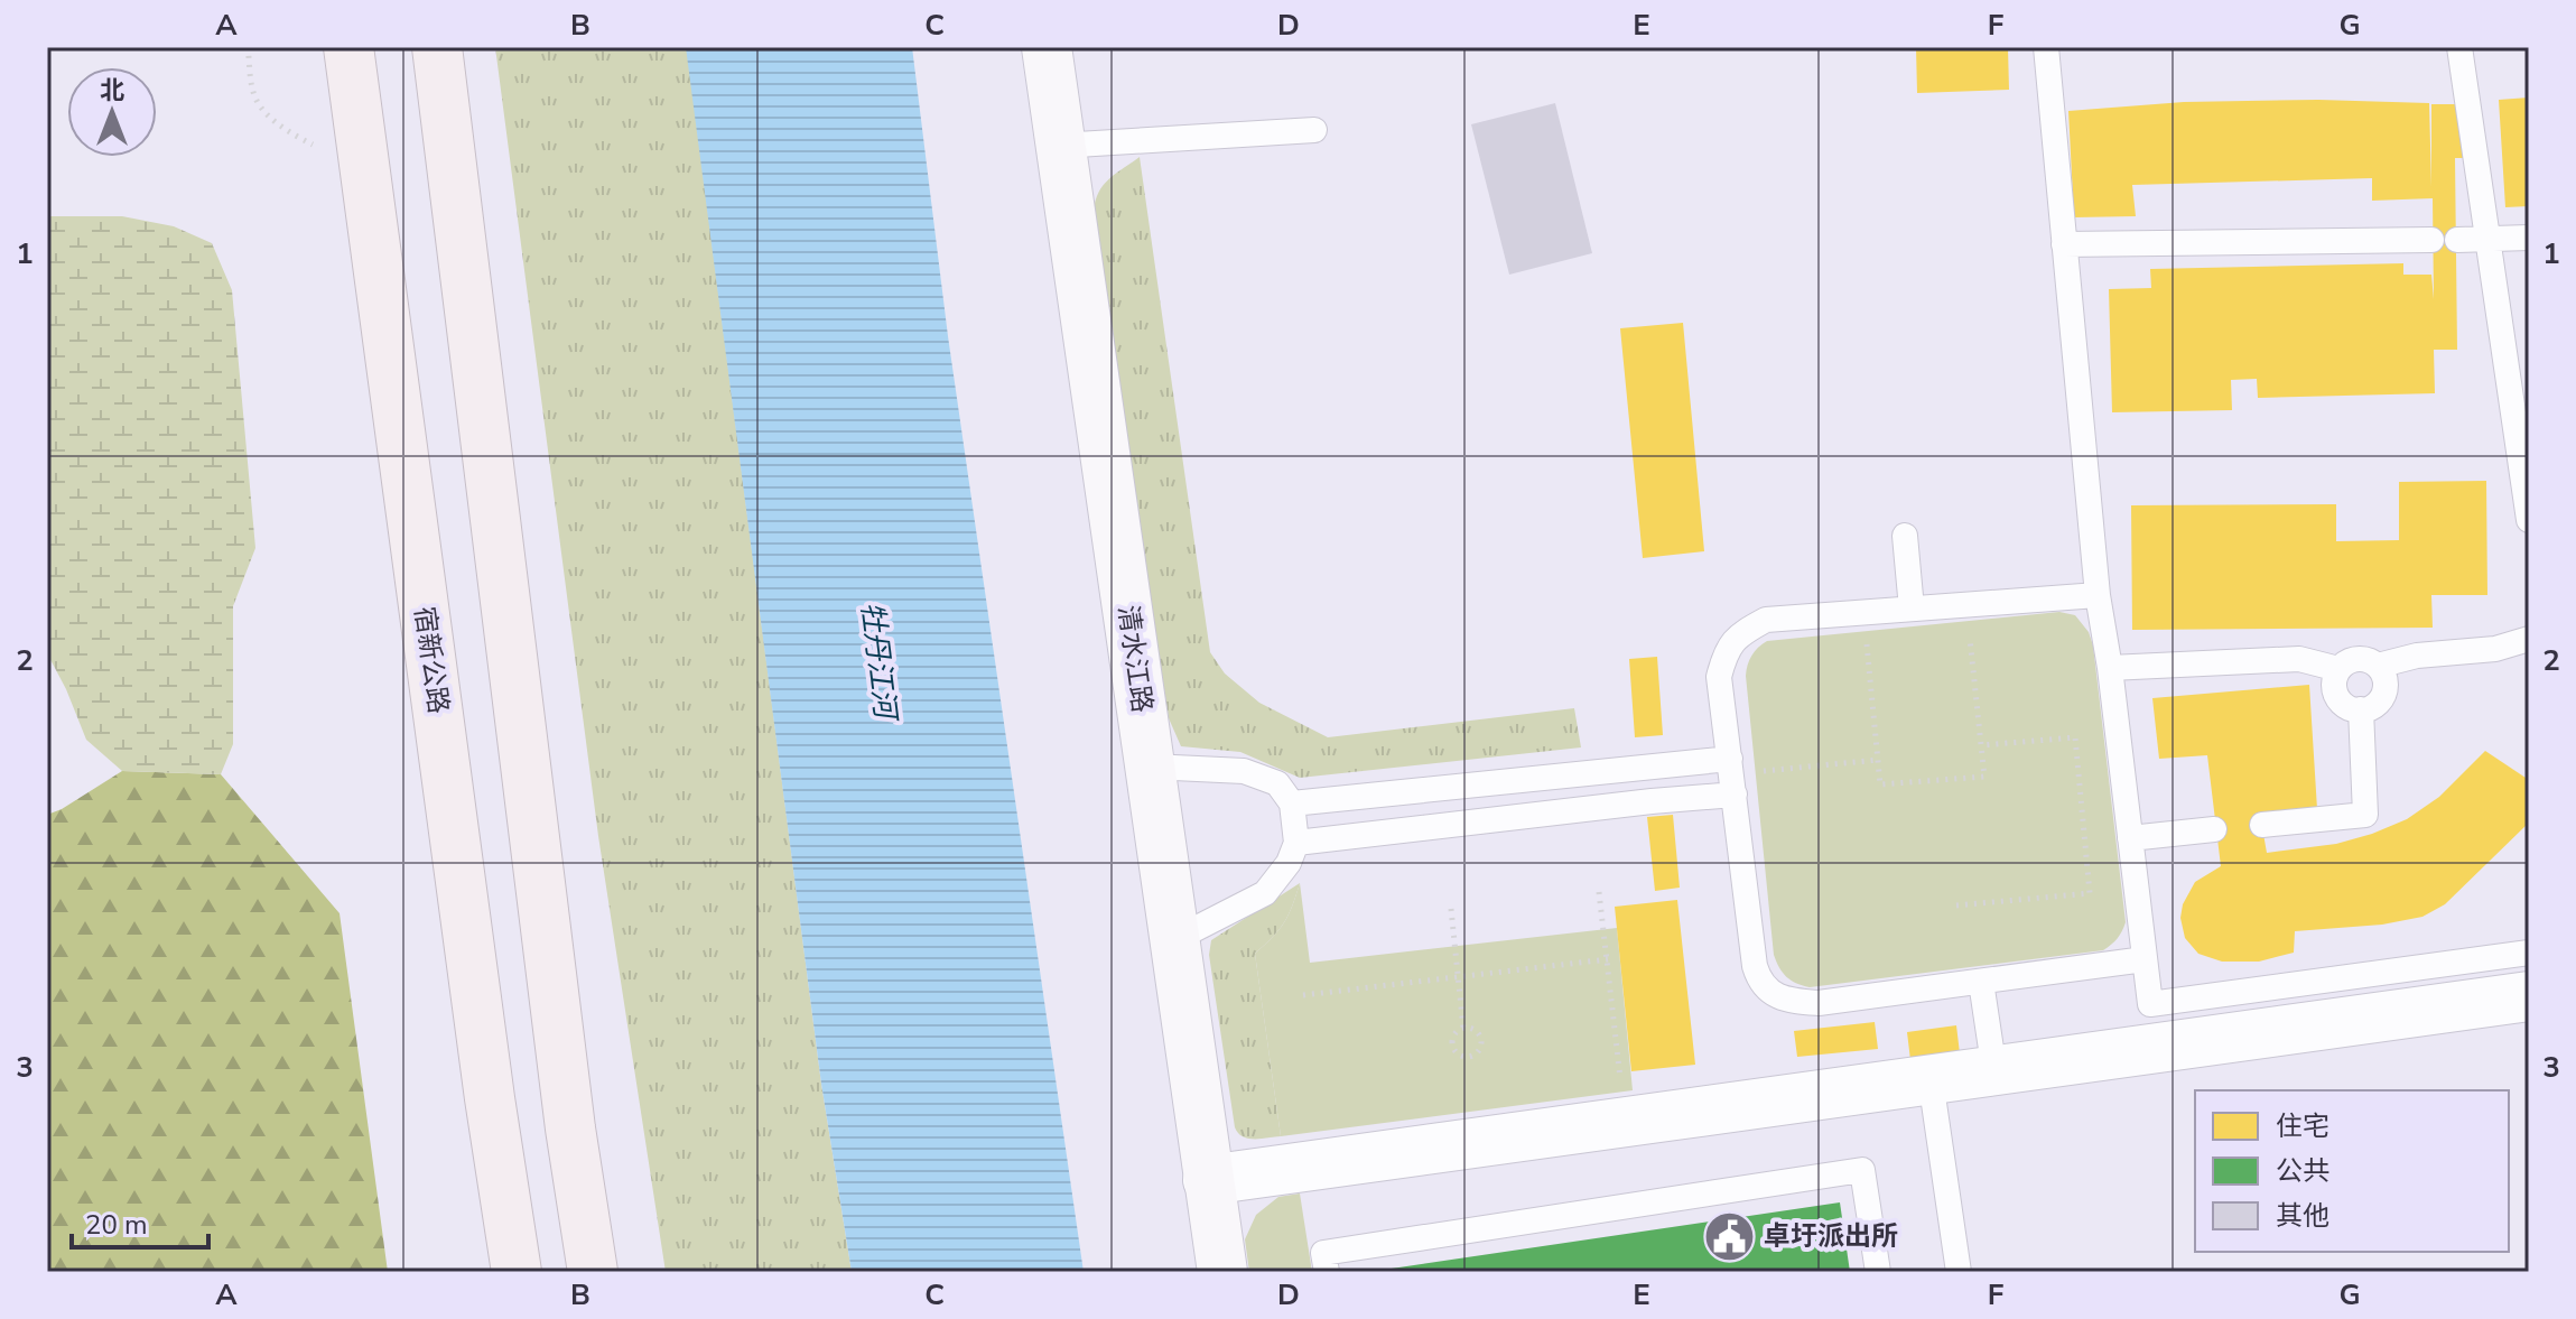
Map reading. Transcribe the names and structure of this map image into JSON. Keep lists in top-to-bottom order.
{
  "streets": {
    "highway": ["宿新公路"],
    "street": ["清水江路"]
  },
  "water": ["牡丹江河"],
  "places": {
    "public building": ["卓圩派出所"]
  },
  "legend": ["住宅", "公共", "其他"],
  "scale_bar": "20 m",
  "north": "top",
  "grid": {
    "columns": [
      "A",
      "B",
      "C",
      "D",
      "E",
      "F",
      "G"
    ],
    "rows": ["1", "2", "3"]
  }
}
